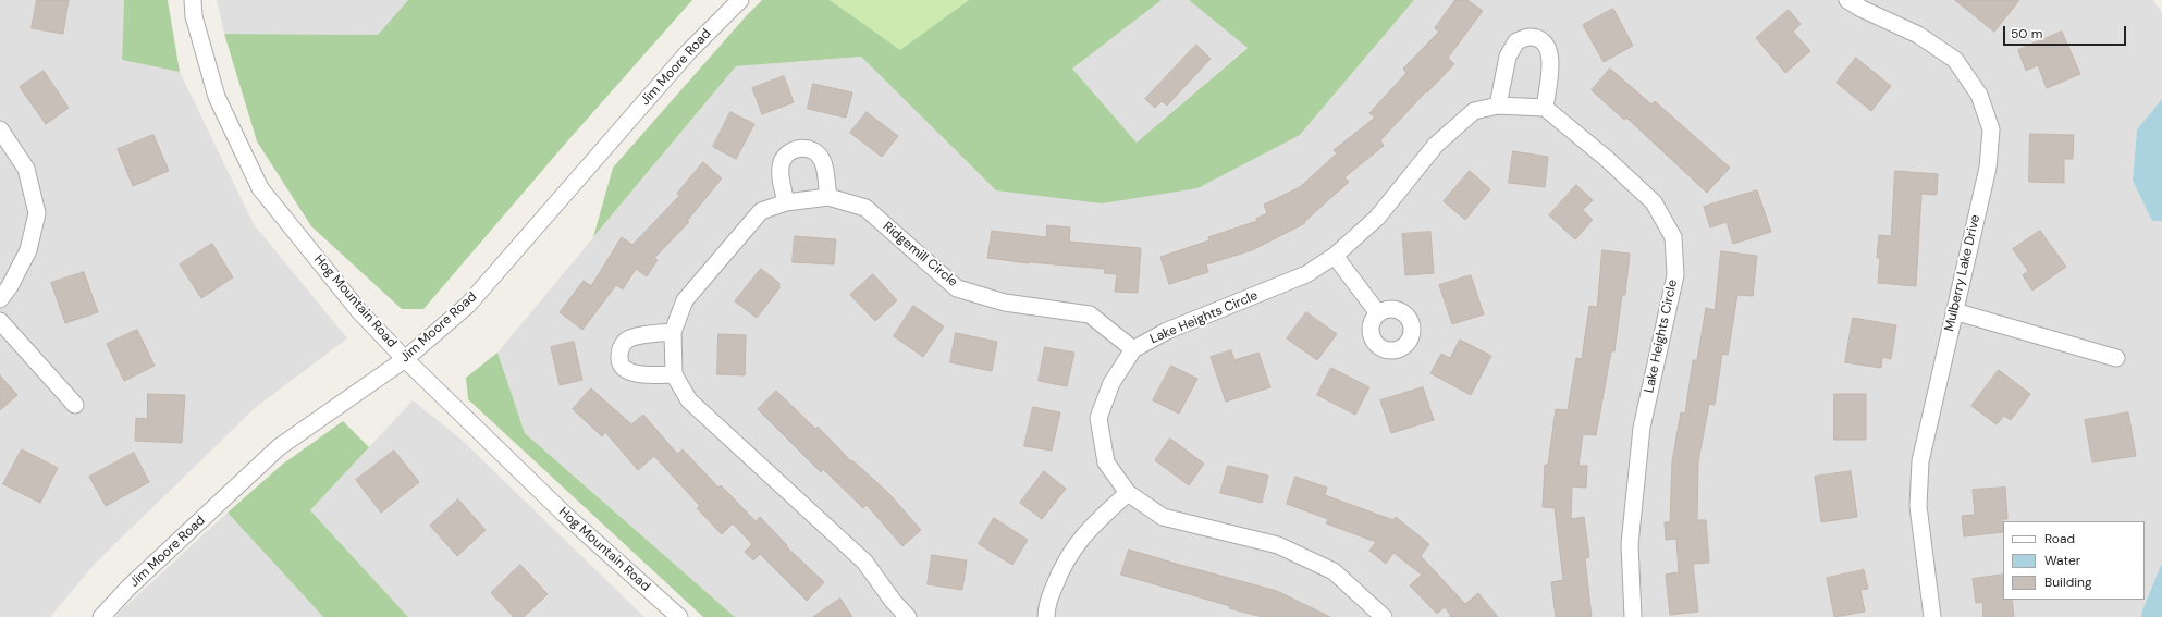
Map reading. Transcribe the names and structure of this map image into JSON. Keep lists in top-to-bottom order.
{
  "streets": {
    "street": [
      "Jim Moore Road",
      "Ridgemill Circle",
      "Mulberry Lake Drive",
      "Hog Mountain Road",
      "Lake Heights Circle"
    ]
  },
  "crossings": [
    ["Jim Moore Road", "Hog Mountain Road"],
    ["Ridgemill Circle", "Lake Heights Circle"]
  ],
  "legend": ["Road", "Water", "Building"],
  "scale_bar": "50 m"
}
